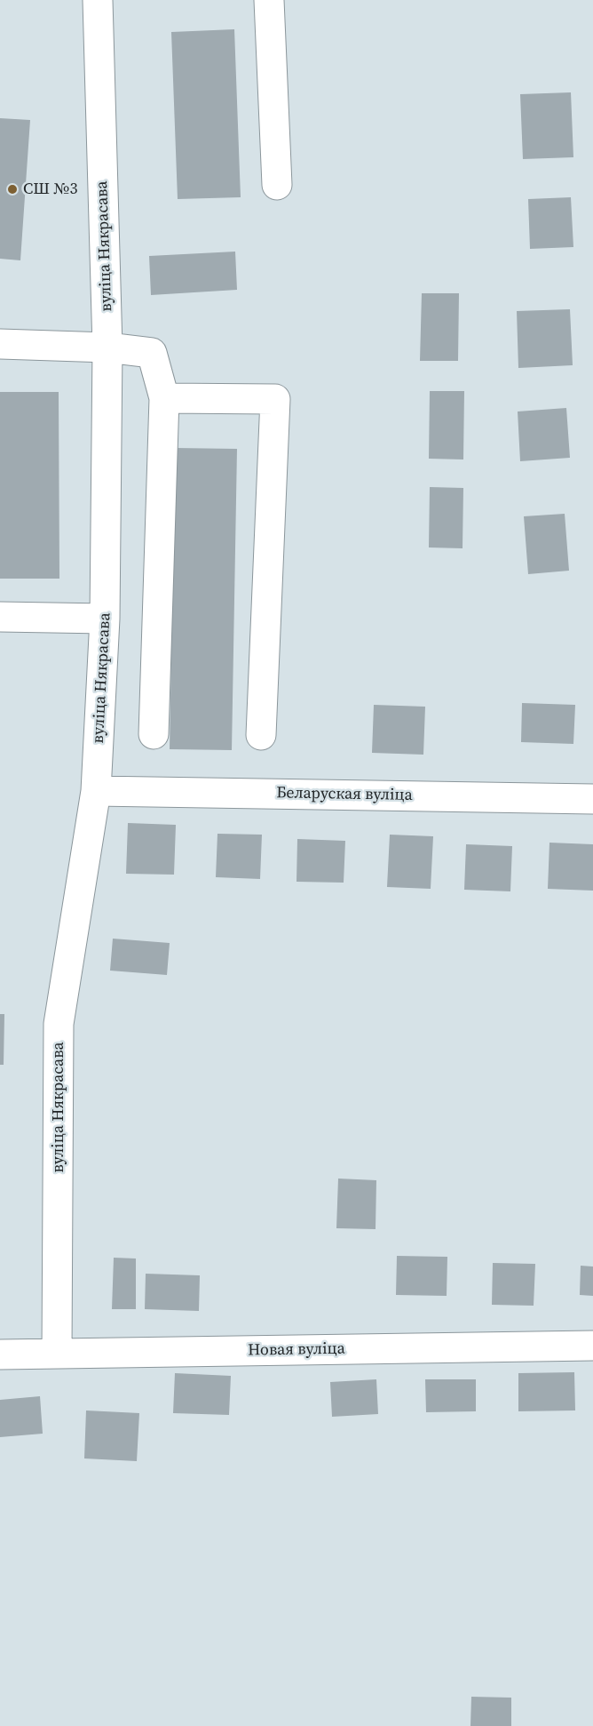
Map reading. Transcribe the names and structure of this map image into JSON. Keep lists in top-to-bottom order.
{
  "streets": {
    "street": ["вуліца Някрасава", "Беларуская вуліца", "Новая вуліца"]
  },
  "crossings": [
    ["вуліца Някрасава", "Беларуская вуліца"],
    ["вуліца Някрасава", "Новая вуліца"]
  ],
  "places": ["СШ №3"]
}
